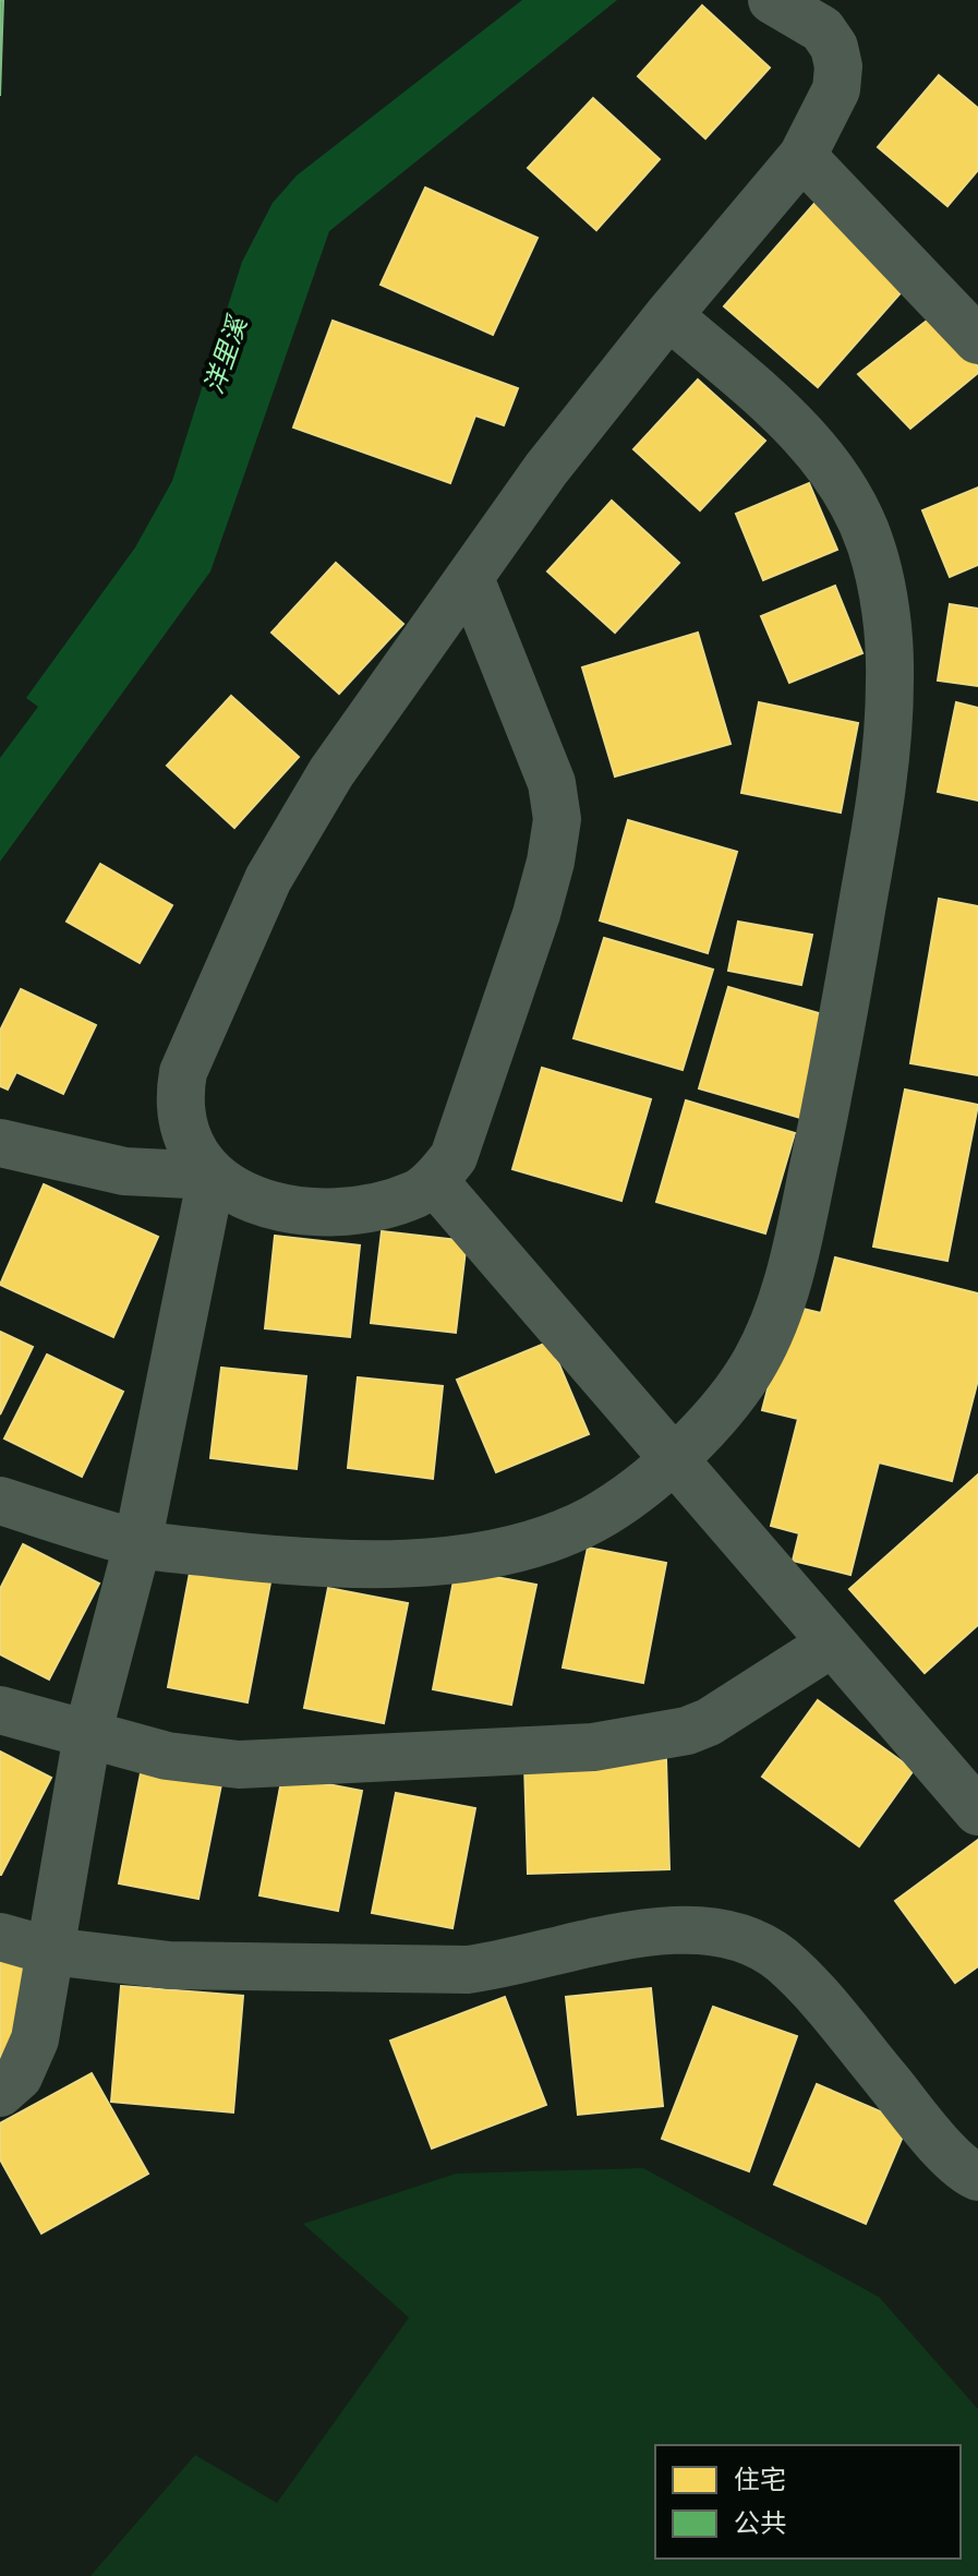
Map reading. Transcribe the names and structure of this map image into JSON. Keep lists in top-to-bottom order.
{
  "water": ["洋里溪"],
  "legend": ["住宅", "公共"]
}
